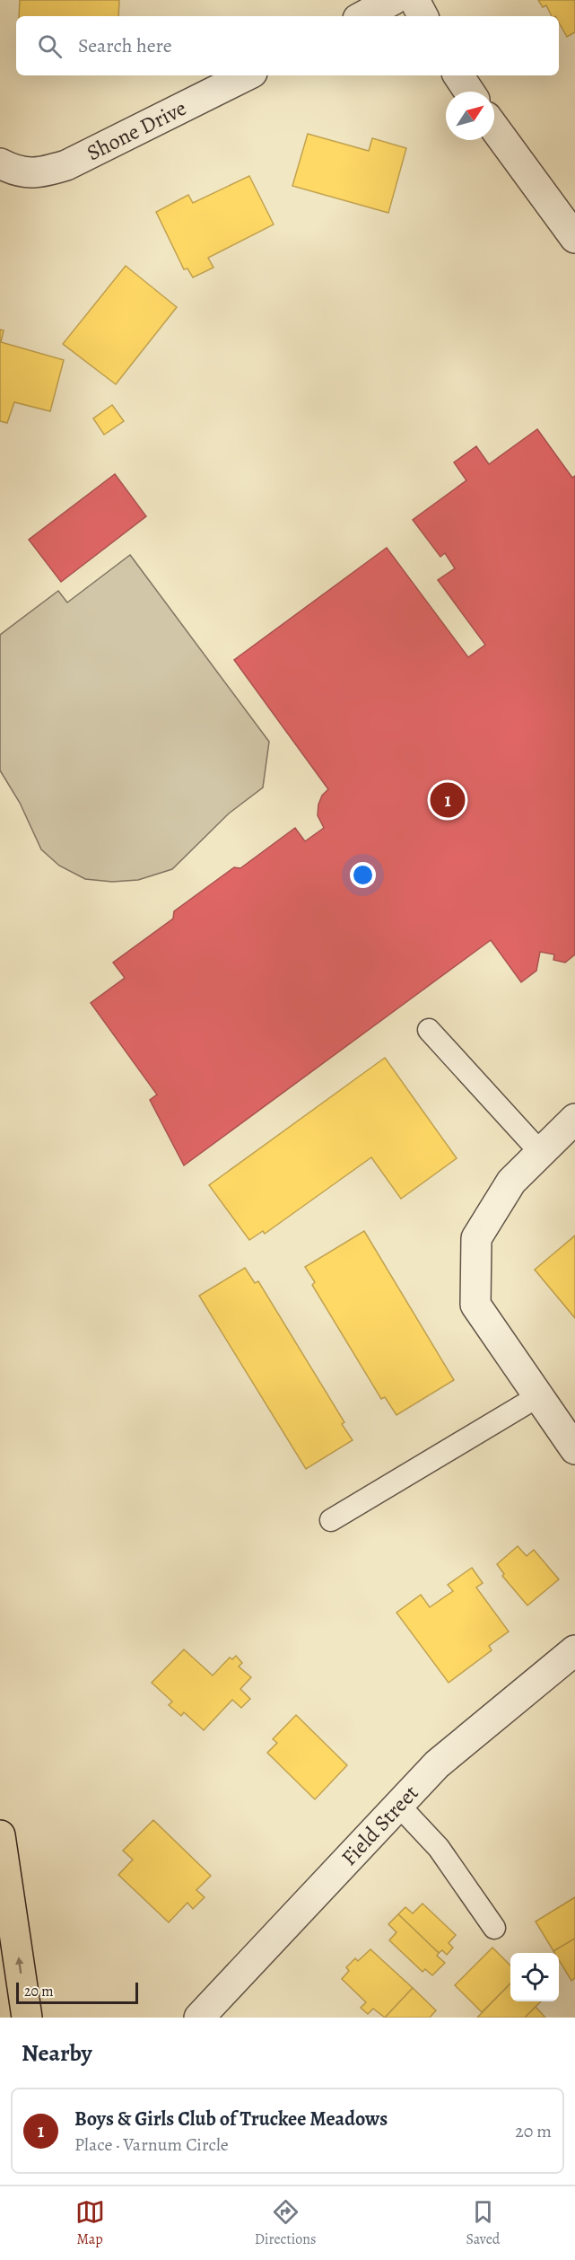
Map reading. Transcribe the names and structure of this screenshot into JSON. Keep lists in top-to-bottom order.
{
  "streets": {
    "street": ["Shone Drive", "Field Street"]
  },
  "scale_bar": "20 m",
  "north": "top right",
  "page": {
    "search": "Search here",
    "pins": "1",
    "scale": "20 m",
    "heading": "Nearby",
    "list": [
      {
        "mark": "1",
        "name": "Boys & Girls Club of Truckee Meadows",
        "note": "Place · Varnum Circle",
        "value": "20 m"
      }
    ],
    "nav": ["Map", "Directions", "Saved"]
  }
}
